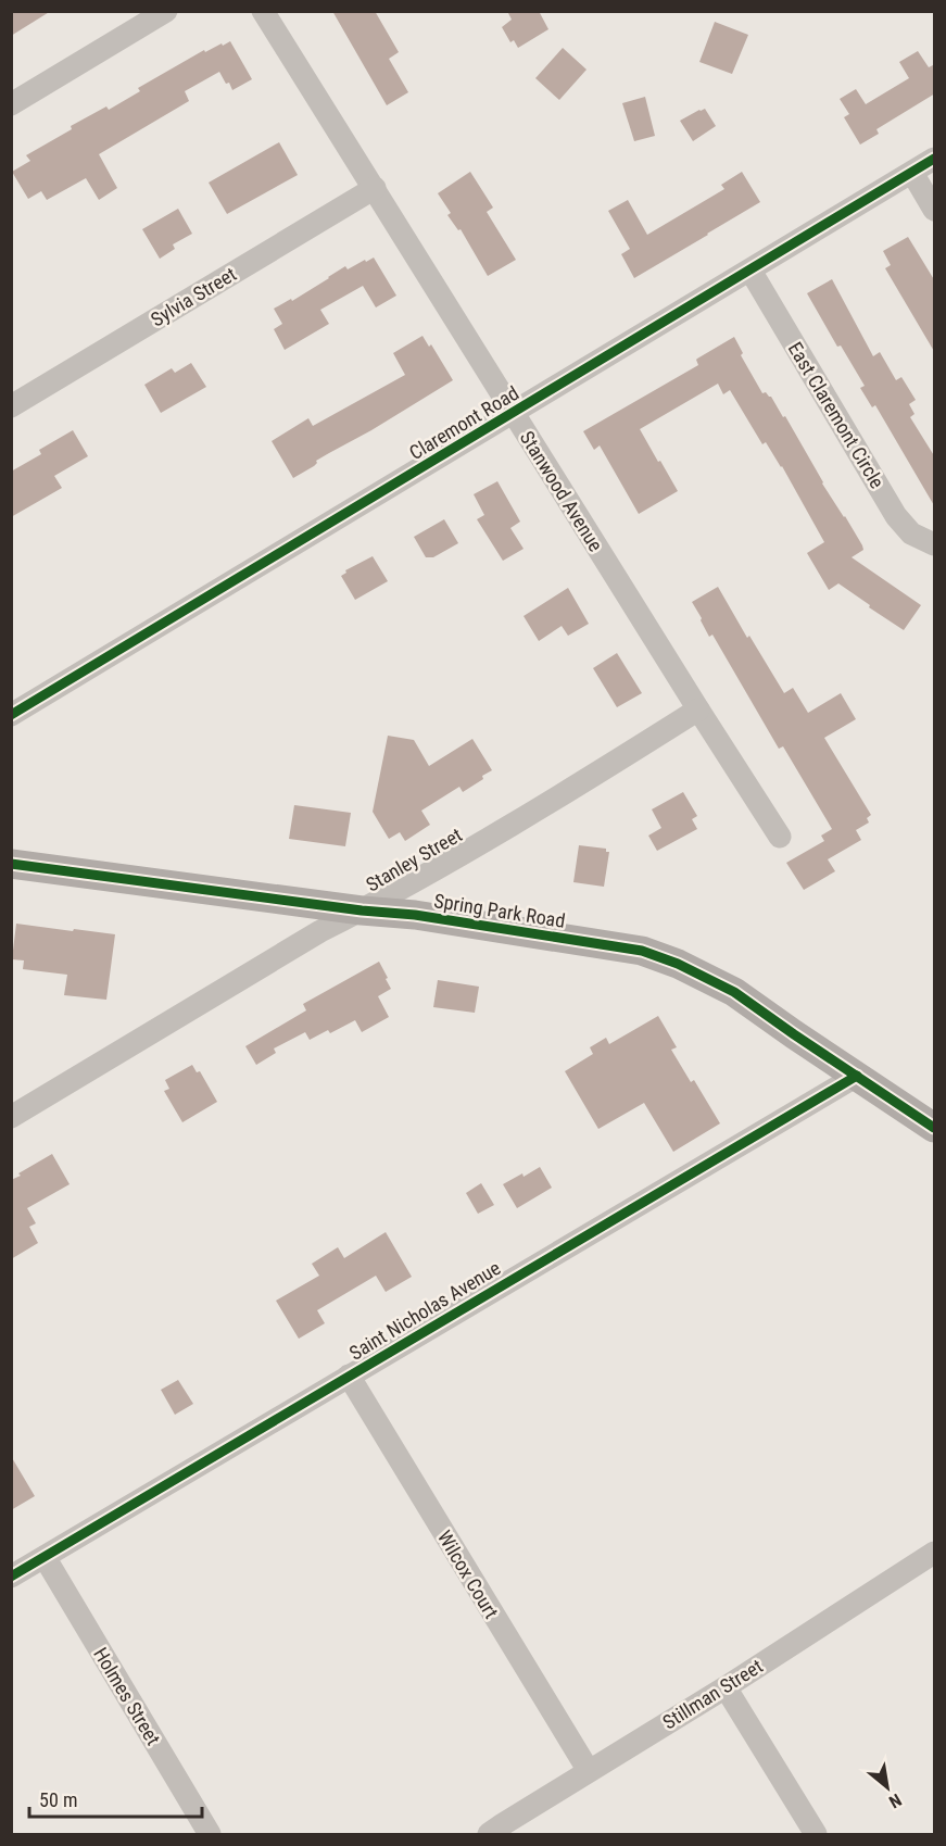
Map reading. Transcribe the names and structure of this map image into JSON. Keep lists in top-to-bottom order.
{
  "streets": {
    "main road": ["Spring Park Road"],
    "street": [
      "Sylvia Street",
      "East Claremont Circle",
      "Claremont Road",
      "Stanwood Avenue",
      "Stanley Street",
      "Saint Nicholas Avenue",
      "Wilcox Court",
      "Stillman Street",
      "Holmes Street"
    ]
  },
  "crossings": [
    ["Sylvia Street", "Stanwood Avenue"],
    ["East Claremont Circle", "Claremont Road"],
    ["Claremont Road", "Stanwood Avenue"],
    ["Stanwood Avenue", "Stanley Street"],
    ["Stanley Street", "Spring Park Road"],
    ["Spring Park Road", "Saint Nicholas Avenue"],
    ["Saint Nicholas Avenue", "Wilcox Court"],
    ["Saint Nicholas Avenue", "Holmes Street"],
    ["Wilcox Court", "Stillman Street"]
  ],
  "scale_bar": "50 m",
  "north": "bottom right"
}
